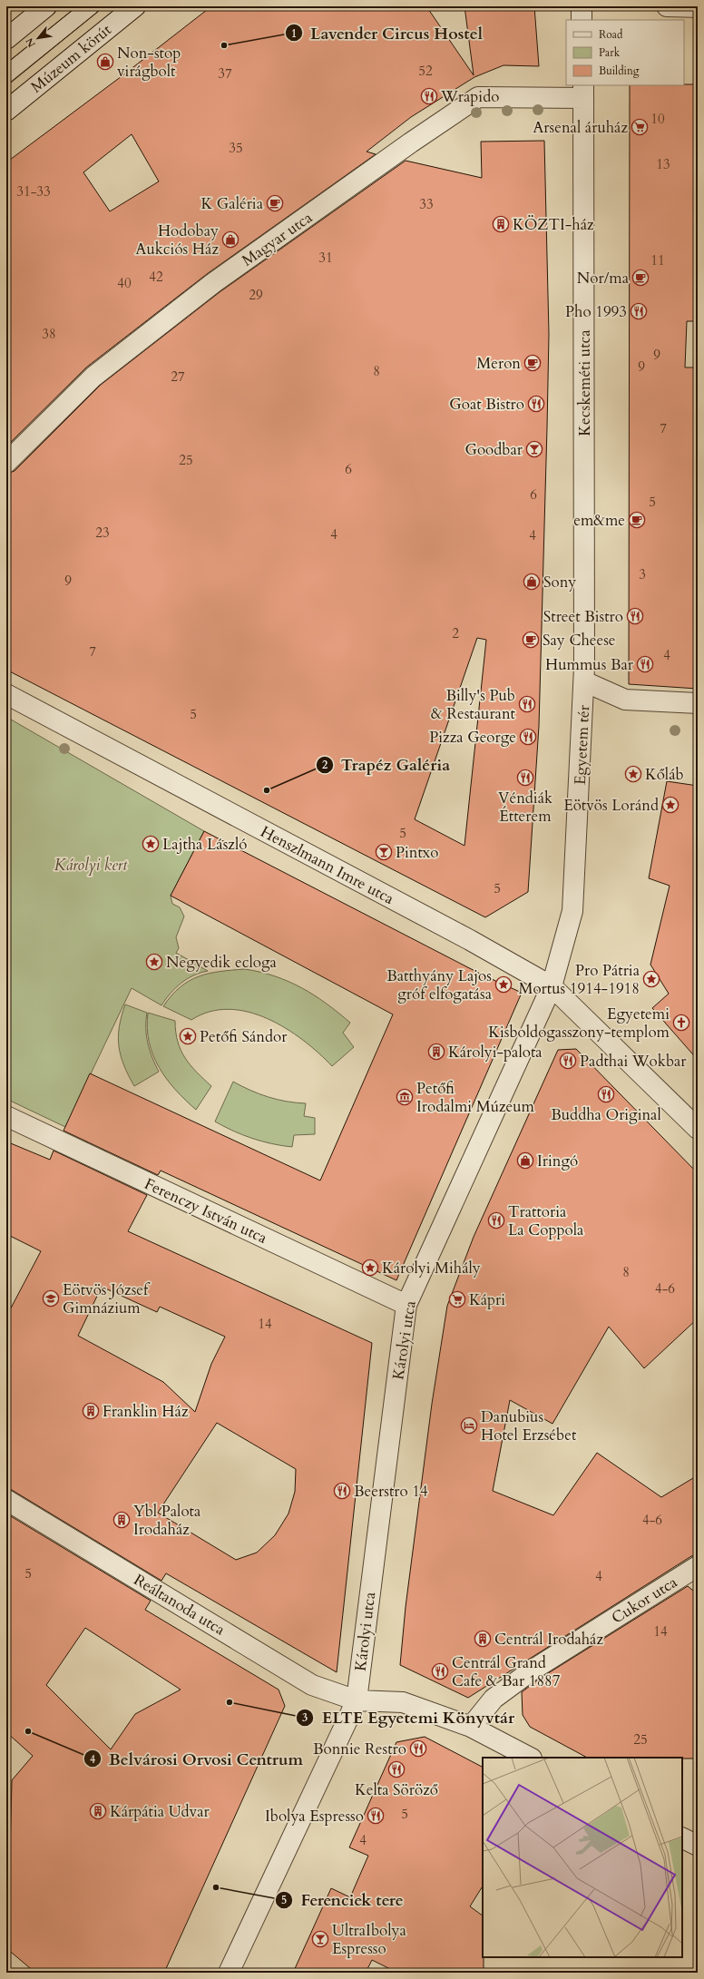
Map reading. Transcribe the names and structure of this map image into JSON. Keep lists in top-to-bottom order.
{
  "streets": {
    "street": [
      "Múzeum körút",
      "Magyar utca",
      "Kecskeméti utca",
      "Egyetem tér",
      "Henszlmann Imre utca",
      "Ferenczy István utca",
      "Károlyi utca",
      "Cukor utca",
      "Reáltanoda utca"
    ]
  },
  "crossings": [
    ["Magyar utca", "Kecskeméti utca"],
    ["Kecskeméti utca", "Egyetem tér"],
    ["Egyetem tér", "Henszlmann Imre utca"],
    ["Egyetem tér", "Károlyi utca"],
    ["Henszlmann Imre utca", "Károlyi utca"],
    ["Ferenczy István utca", "Károlyi utca"],
    ["Károlyi utca", "Reáltanoda utca"],
    ["Cukor utca", "Reáltanoda utca"]
  ],
  "parks": ["Károlyi kert"],
  "places": {
    "other": [
      "Lavender Circus Hostel",
      "Trapéz Galéria",
      "ELTE Egyetemi Könyvtár",
      "Belvárosi Orvosi Centrum",
      "Ferenciek tere"
    ],
    "shop": [
      "Non-stop virágbolt",
      "Hodobay Aukciós Ház",
      "Sony",
      "Iringó"
    ],
    "restaurant": [
      "Wrapido",
      "Pho 1993",
      "Goat Bistro",
      "Street Bistro",
      "Hummus Bar",
      "Billy's Pub & Restaurant",
      "Pizza George",
      "Véndiák Étterem",
      "Padthai Wokbar",
      "Buddha Original",
      "Trattoria La Coppola",
      "Beerstro 14",
      "Centrál Grand Cafe & Bar 1887",
      "Bonnie Restro",
      "Kelta Söröző",
      "Ibolya Espresso"
    ],
    "supermarket": ["Arsenal áruház", "Kápri"],
    "cafe": [
      "K Galéria",
      "Nor/ma",
      "Meron",
      "em&me",
      "Say Cheese"
    ],
    "building": [
      "KÖZTI-ház",
      "Károlyi-palota",
      "Franklin Ház",
      "Ybl Palota Irodaház",
      "Centrál Irodaház",
      "Kárpátia Udvar"
    ],
    "bar": ["Goodbar", "Pintxo", "UltraIbolya Espresso"],
    "place": [
      "Kőláb",
      "Eötvös Loránd",
      "Lajtha László",
      "Negyedik ecloga",
      "Pro Pátria Mortus 1914-1918",
      "Batthyány Lajos gróf elfogatása",
      "Petőfi Sándor",
      "Károlyi Mihály"
    ],
    "church": ["Egyetemi Kisboldogasszony-templom"],
    "museum": ["Petőfi Irodalmi Múzeum"],
    "school or university": ["Eötvös József Gimnázium"],
    "hotel": ["Danubius Hotel Erzsébet"]
  },
  "house_numbers": [
    "52",
    "37",
    "10",
    "35",
    "13",
    "31-33",
    "33",
    "31",
    "11",
    "42",
    "40",
    "29",
    "38",
    "9",
    "9",
    "8",
    "27",
    "7",
    "25",
    "6",
    "6",
    "5",
    "23",
    "4",
    "4",
    "3",
    "9",
    "2",
    "7",
    "4",
    "5",
    "5",
    "5",
    "8",
    "4-6",
    "14",
    "4-6",
    "5",
    "4",
    "14",
    "25",
    "5",
    "4"
  ],
  "legend": ["Road", "Park", "Building"],
  "north": "bottom left"
}
